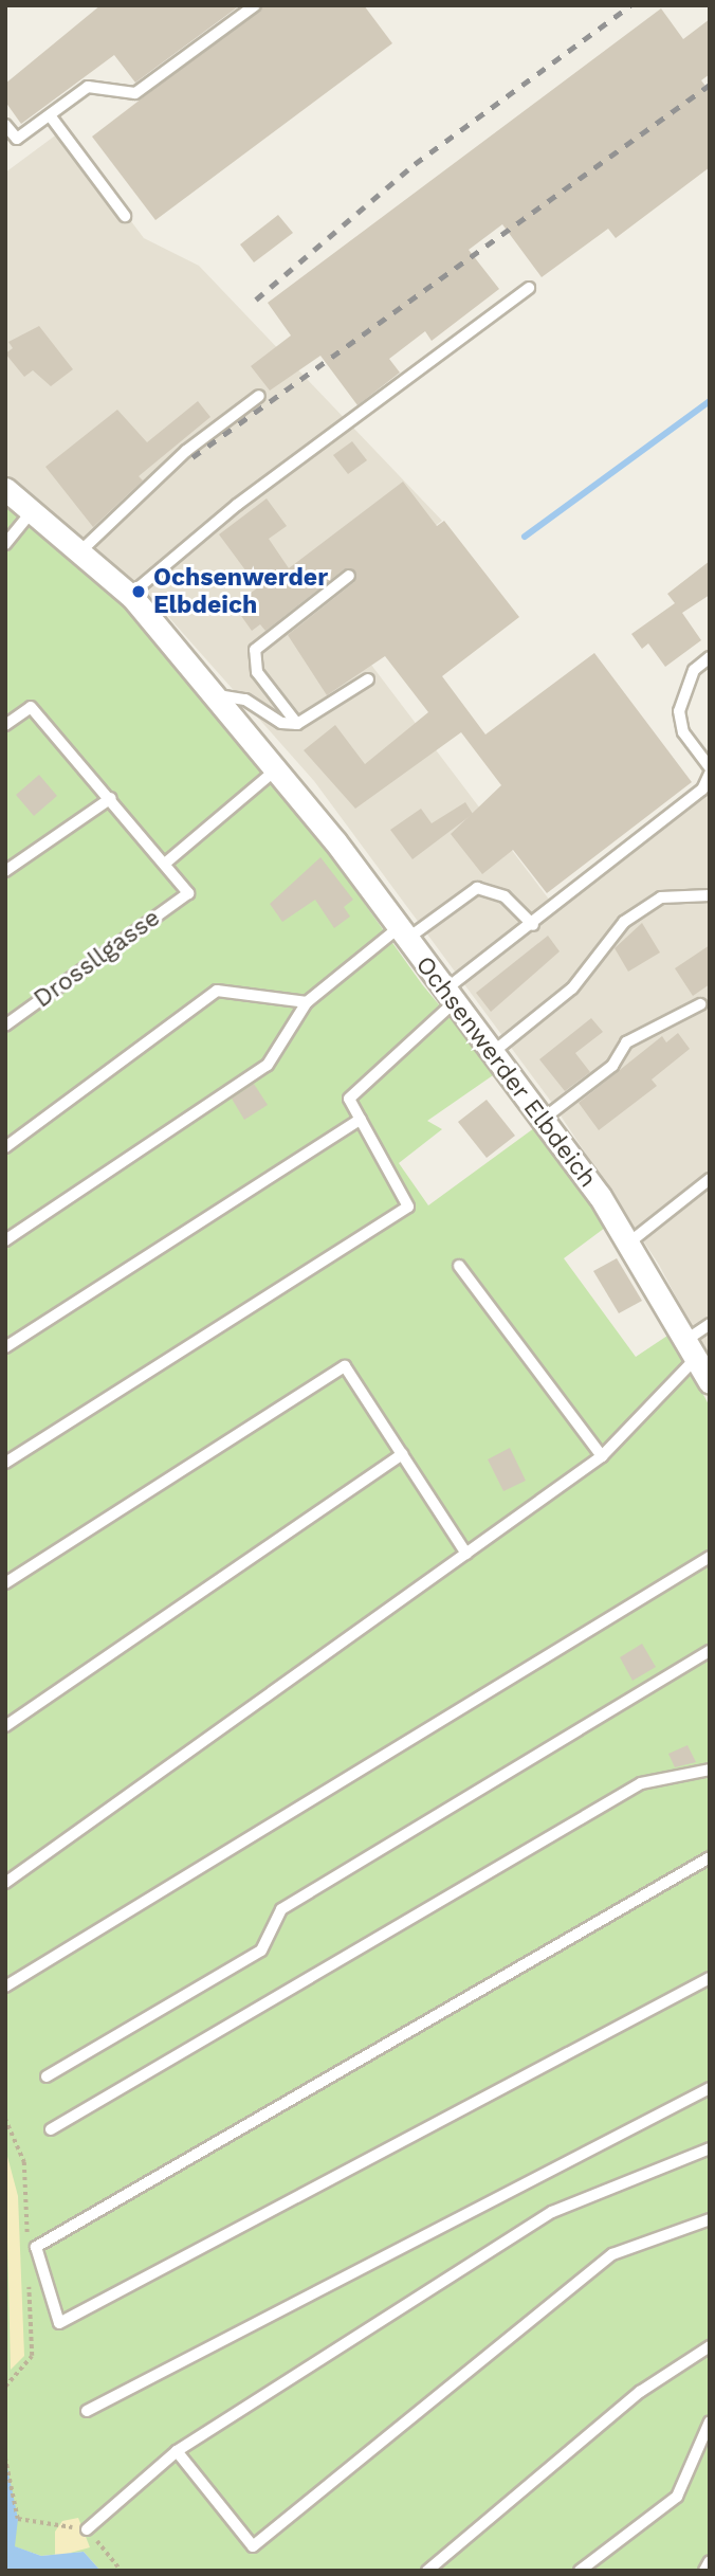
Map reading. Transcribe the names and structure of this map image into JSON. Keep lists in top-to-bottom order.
{
  "streets": {
    "street": ["Ochsenwerder Elbdeich"],
    "lane": ["Drossllgasse"]
  },
  "places": ["Ochsenwerder Elbdeich"]
}
